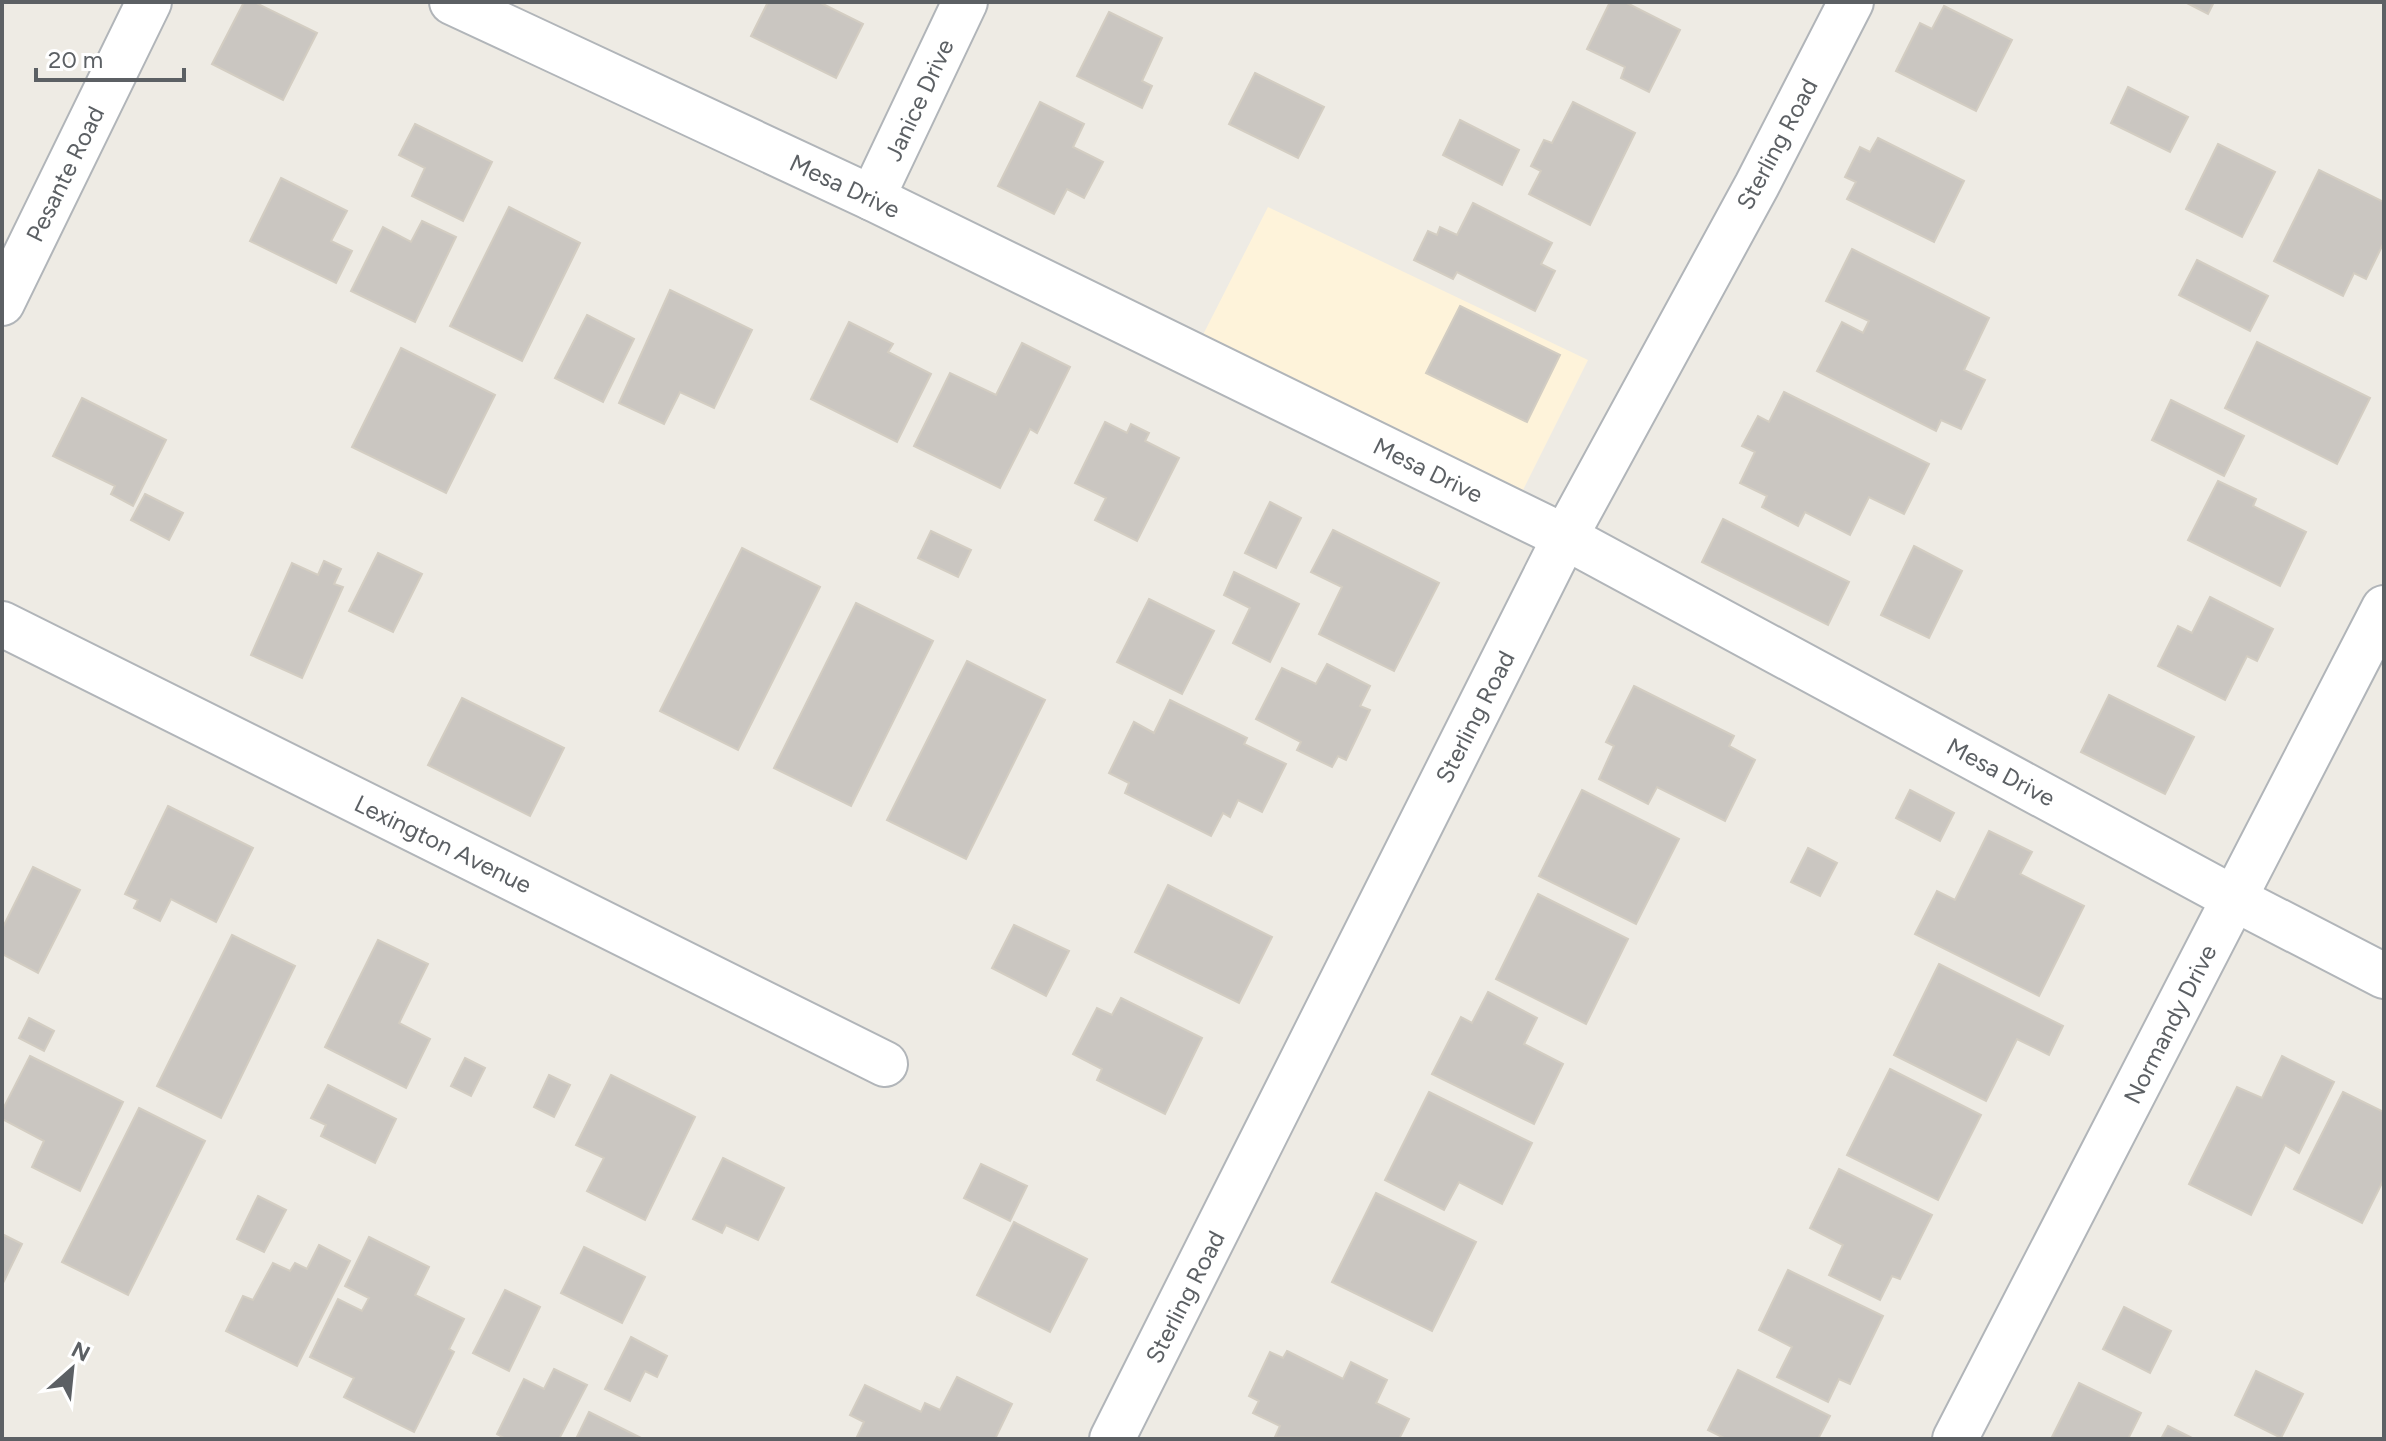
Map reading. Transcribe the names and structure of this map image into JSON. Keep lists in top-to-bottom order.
{
  "streets": {
    "street": [
      "Janice Drive",
      "Sterling Road",
      "Pesante Road",
      "Mesa Drive",
      "Lexington Avenue",
      "Normandy Drive"
    ]
  },
  "crossings": [
    ["Janice Drive", "Mesa Drive"],
    ["Sterling Road", "Mesa Drive"],
    ["Mesa Drive", "Normandy Drive"]
  ],
  "scale_bar": "20 m",
  "north": "top right"
}
